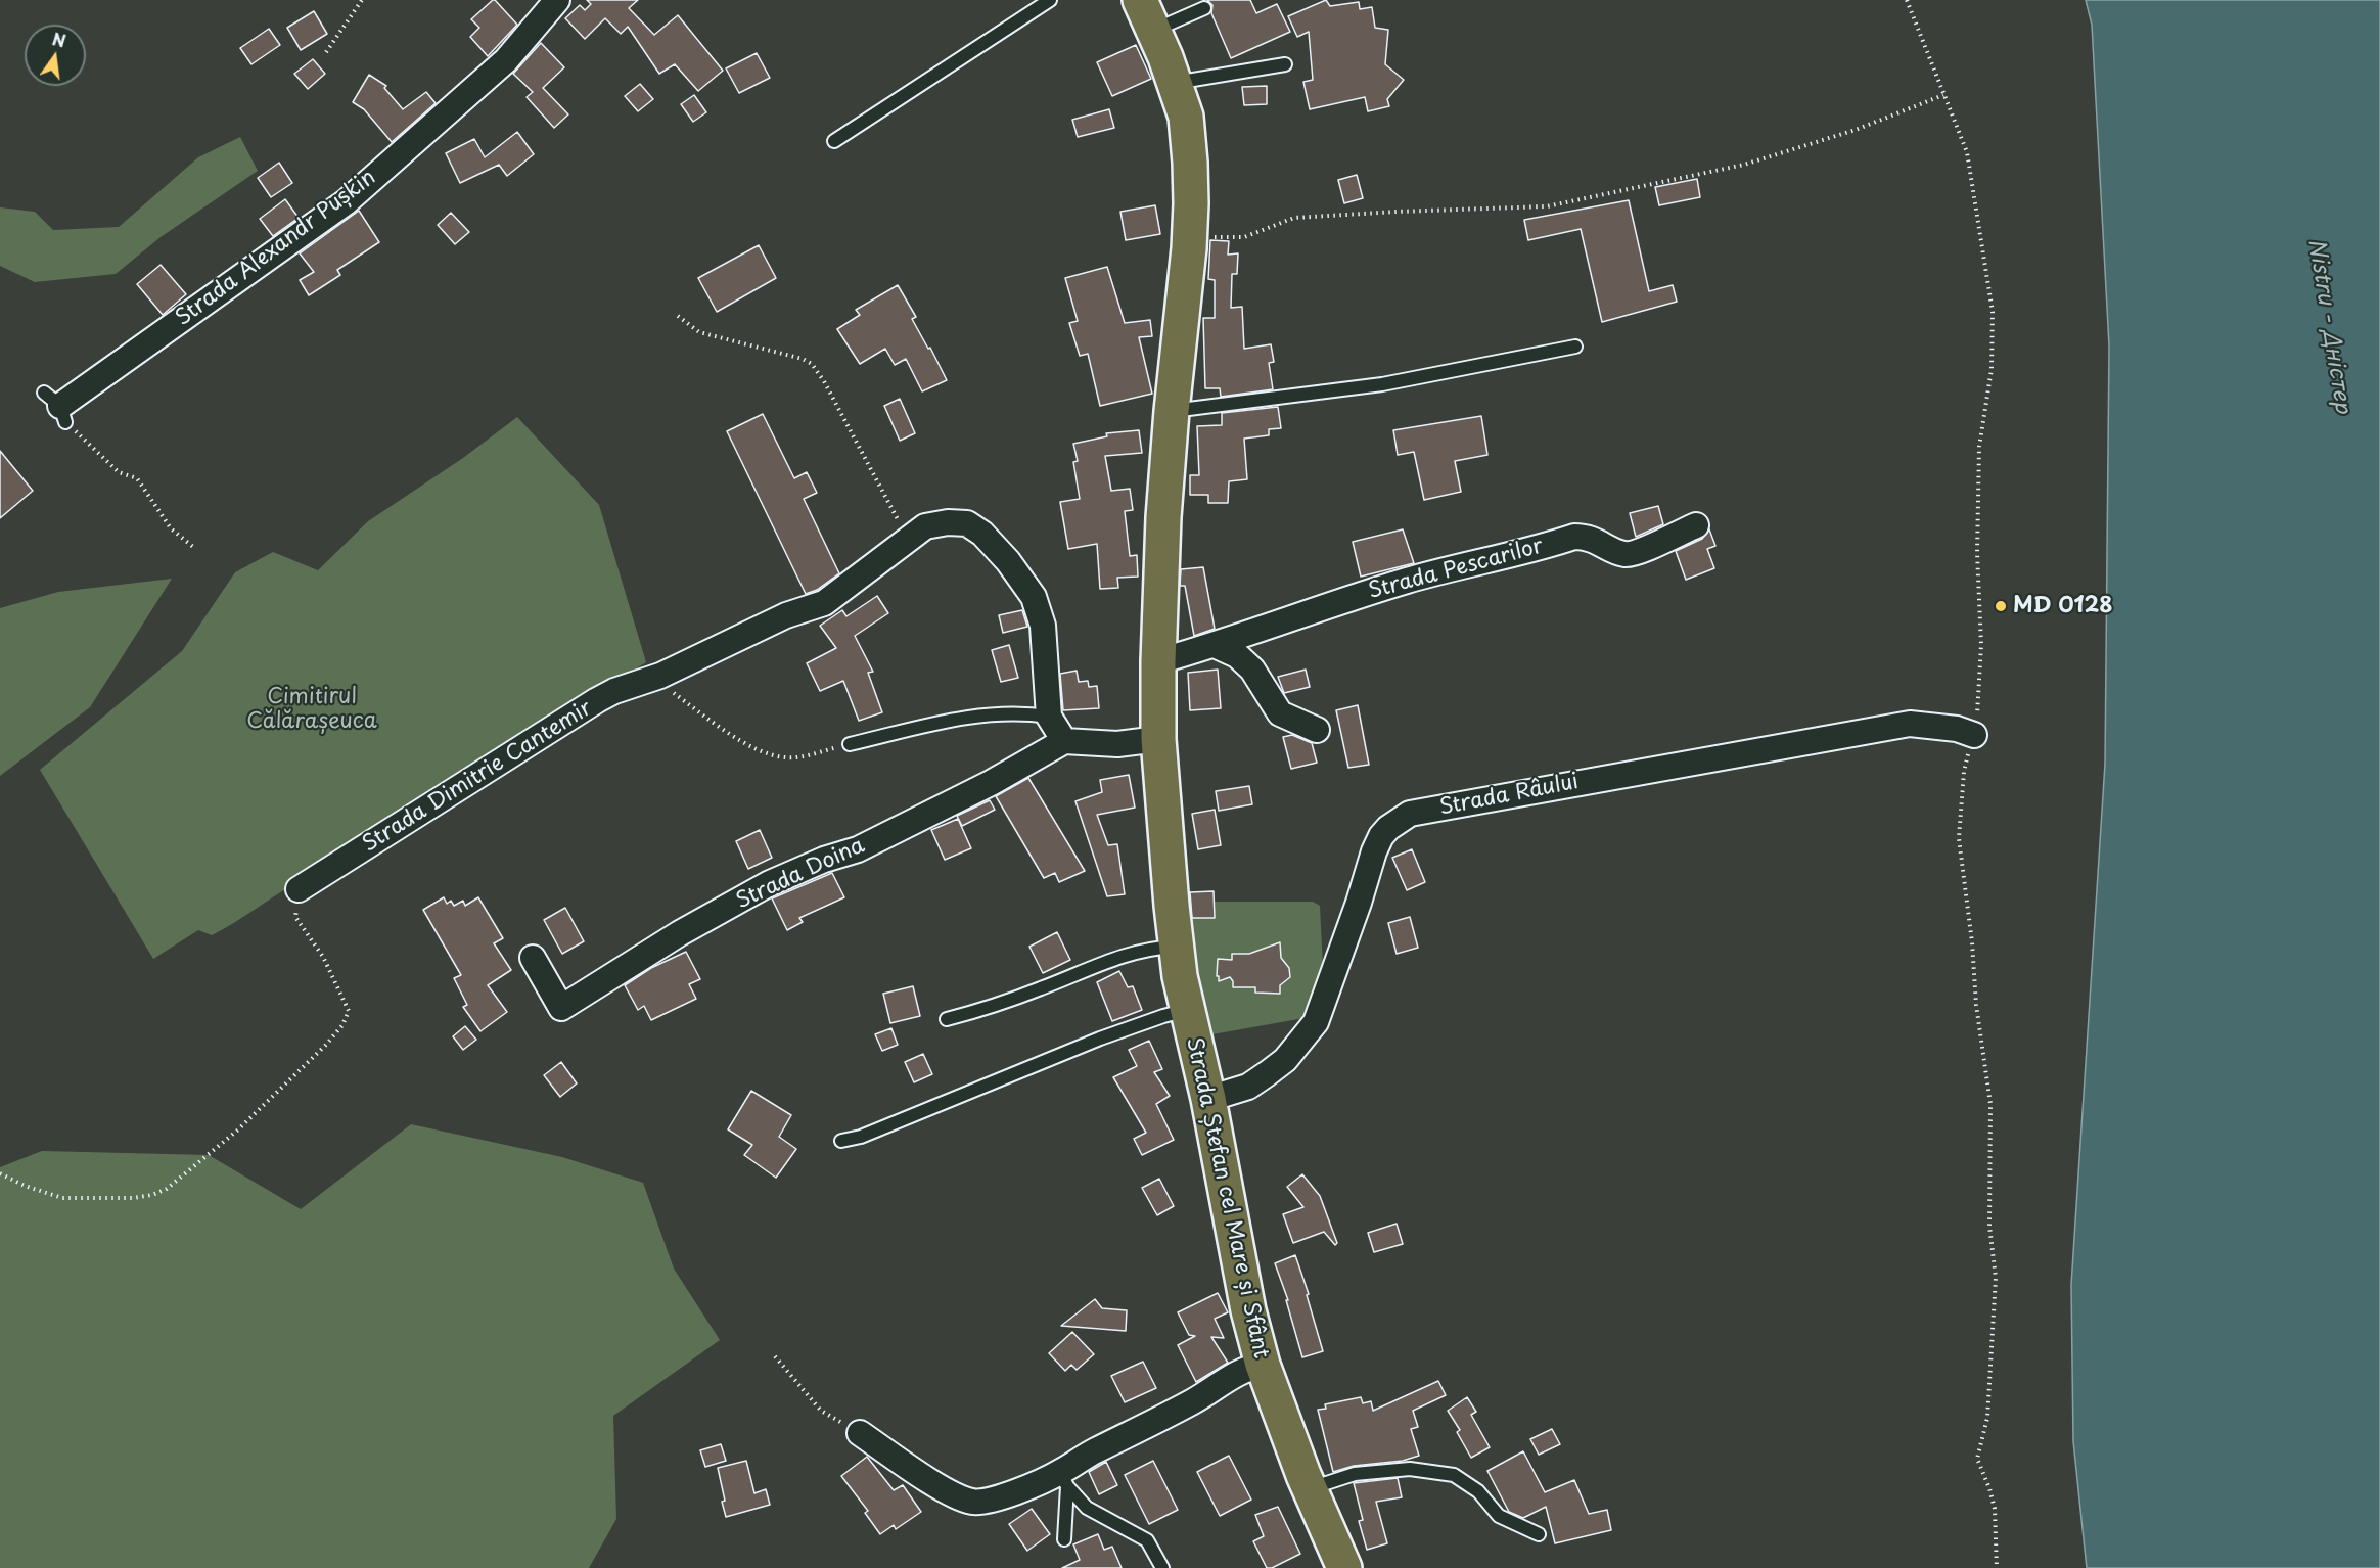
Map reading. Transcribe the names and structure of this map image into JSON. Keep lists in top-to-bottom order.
{
  "streets": {
    "main road": ["Strada Ștefan cel Mare și Sfânt"],
    "street": [
      "Strada Alexandr Pușkin",
      "Strada Pescarilor",
      "Strada Dimitrie Cantemir",
      "Strada Râului",
      "Strada Doina"
    ]
  },
  "crossings": [
    ["Strada Pescarilor", "Strada Ștefan cel Mare și Sfânt"],
    ["Strada Dimitrie Cantemir", "Strada Doina"],
    ["Strada Râului", "Strada Ștefan cel Mare și Sfânt"]
  ],
  "water": ["Nistru - Дністер"],
  "parks": ["Cimitirul Călărașeuca"],
  "places": ["MD 0128"],
  "north": "top"
}
